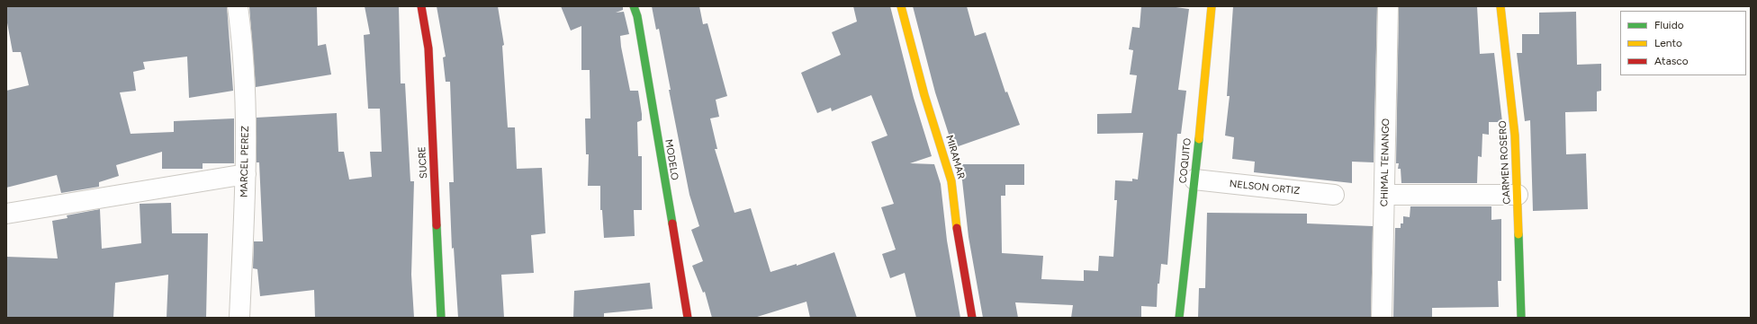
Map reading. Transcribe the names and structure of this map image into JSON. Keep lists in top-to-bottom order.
{
  "streets": {
    "street": [
      "MIRAMAR",
      "MODELO",
      "COQUITO",
      "MARCEL PEREZ",
      "SUCRE",
      "CHIMAL TENANGO",
      "CARMEN ROSERO",
      "NELSON ORTIZ"
    ]
  },
  "crossings": [
    ["COQUITO", "NELSON ORTIZ"]
  ],
  "legend": ["Fluido", "Lento", "Atasco"]
}
